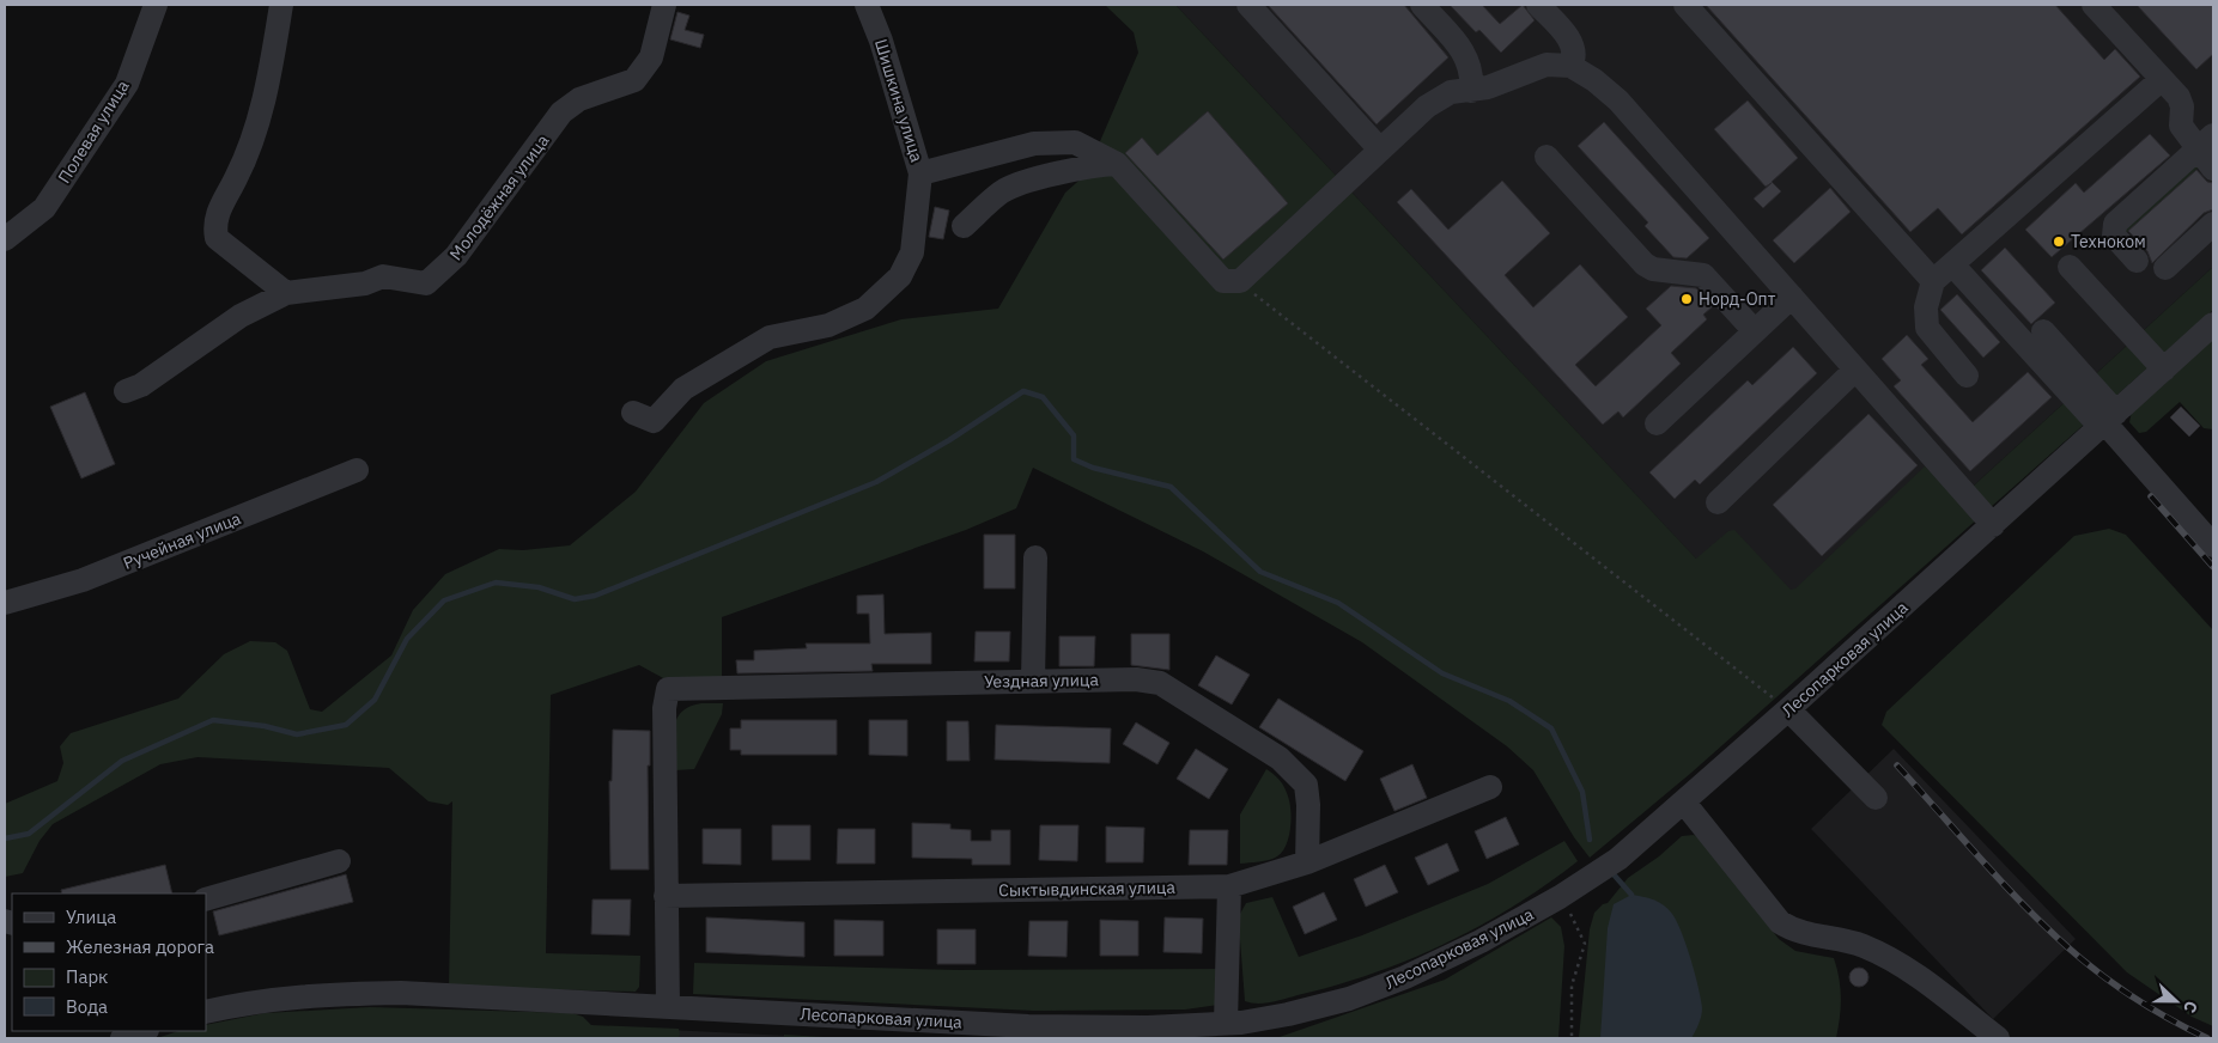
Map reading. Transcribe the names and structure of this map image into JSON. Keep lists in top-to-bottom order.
{
  "streets": {
    "street": [
      "Шишкина улица",
      "Полевая улица",
      "Молодёжная улица",
      "Ручейная улица",
      "Лесопарковая улица",
      "Уездная улица",
      "Сыктывдинская улица"
    ]
  },
  "crossings": [
    ["Уездная улица", "Сыктывдинская улица"]
  ],
  "places": ["Техноком", "Норд-Опт"],
  "legend": [
    "Улица",
    "Железная дорога",
    "Парк",
    "Вода"
  ],
  "north": "right"
}
